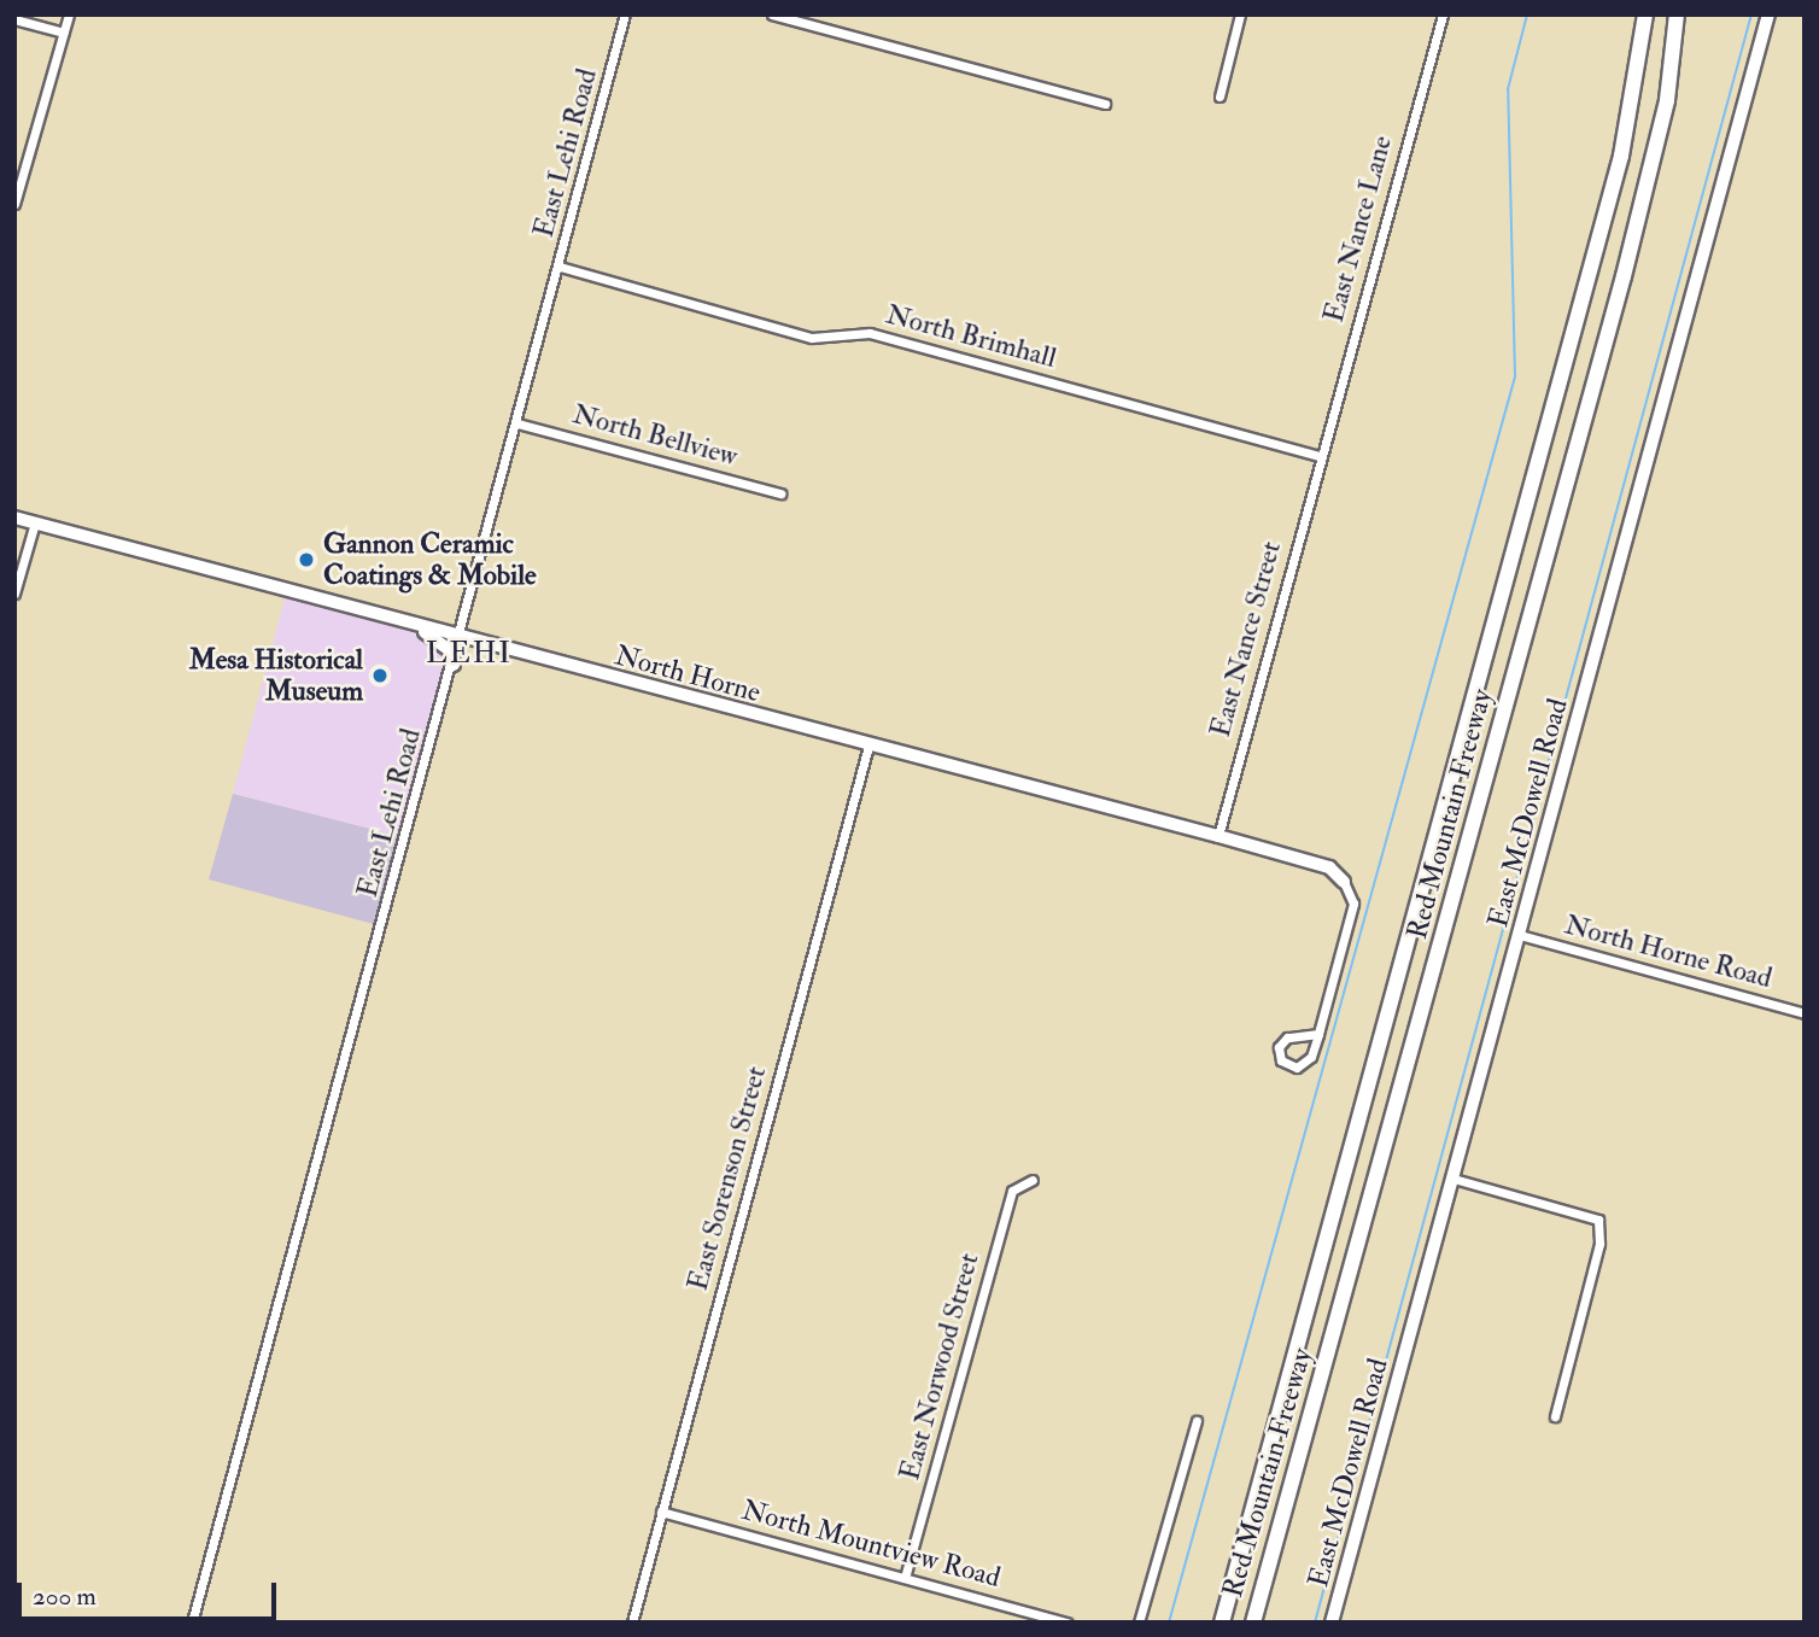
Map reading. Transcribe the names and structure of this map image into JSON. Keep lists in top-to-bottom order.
{
  "streets": {
    "highway": ["Red Mountain Freeway"],
    "street": [
      "East Lehi Road",
      "East Nance Lane",
      "North Brimhall",
      "North Bellview",
      "East Nance Street",
      "North Horne",
      "East McDowell Road",
      "North Horne Road",
      "East Sorenson Street",
      "East Norwood Street",
      "North Mountview Road"
    ]
  },
  "crossings": [
    ["East Lehi Road", "North Brimhall"],
    ["East Lehi Road", "North Bellview"],
    ["East Lehi Road", "North Horne"],
    ["East Nance Lane", "North Brimhall"],
    ["East Nance Lane", "East Nance Street"],
    ["North Brimhall", "East Nance Street"],
    ["East Nance Street", "North Horne"],
    ["North Horne", "East Sorenson Street"],
    ["East McDowell Road", "North Horne Road"],
    ["East Sorenson Street", "North Mountview Road"],
    ["East Norwood Street", "North Mountview Road"]
  ],
  "districts": ["LEHI"],
  "places": ["Gannon Ceramic Coatings & Mobile", "Mesa Historical Museum"],
  "scale_bar": "200 m"
}
